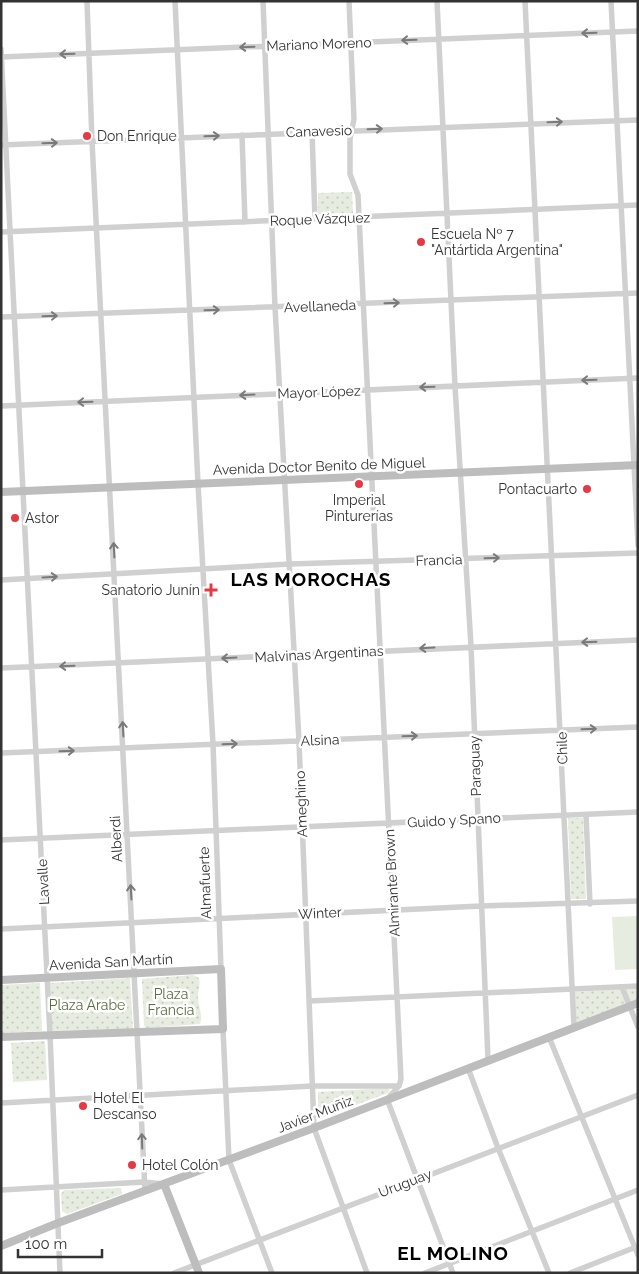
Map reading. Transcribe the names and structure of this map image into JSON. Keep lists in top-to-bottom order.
{
  "streets": {
    "main road": [
      "Avenida Doctor Benito de Miguel",
      "Almafuerte",
      "Avenida San Martín",
      "Javier Muñiz"
    ],
    "street": [
      "Mariano Moreno",
      "Canavesio",
      "Roque Vázquez",
      "Avellaneda",
      "Mayor López",
      "Francia",
      "Malvinas Argentinas",
      "Alsina",
      "Chile",
      "Paraguay",
      "Ameghino",
      "Guido y Spano",
      "Alberdi",
      "Lavalle",
      "Almirante Brown",
      "Winter",
      "Uruguay"
    ]
  },
  "crossings": [
    ["Mariano Moreno", "Chile"],
    ["Mariano Moreno", "Paraguay"],
    ["Mariano Moreno", "Ameghino"],
    ["Mariano Moreno", "Alberdi"],
    ["Mariano Moreno", "Lavalle"],
    ["Mariano Moreno", "Almafuerte"],
    ["Mariano Moreno", "Almirante Brown"],
    ["Canavesio", "Chile"],
    ["Canavesio", "Paraguay"],
    ["Canavesio", "Ameghino"],
    ["Canavesio", "Alberdi"],
    ["Canavesio", "Lavalle"],
    ["Canavesio", "Almafuerte"],
    ["Canavesio", "Almirante Brown"],
    ["Roque Vázquez", "Chile"],
    ["Roque Vázquez", "Paraguay"],
    ["Roque Vázquez", "Ameghino"],
    ["Roque Vázquez", "Alberdi"],
    ["Roque Vázquez", "Lavalle"],
    ["Roque Vázquez", "Almafuerte"],
    ["Roque Vázquez", "Almirante Brown"],
    ["Avellaneda", "Chile"],
    ["Avellaneda", "Paraguay"],
    ["Avellaneda", "Ameghino"],
    ["Avellaneda", "Alberdi"],
    ["Avellaneda", "Lavalle"],
    ["Avellaneda", "Almafuerte"],
    ["Avellaneda", "Almirante Brown"],
    ["Mayor López", "Chile"],
    ["Mayor López", "Paraguay"],
    ["Mayor López", "Ameghino"],
    ["Mayor López", "Alberdi"],
    ["Mayor López", "Lavalle"],
    ["Mayor López", "Almafuerte"],
    ["Mayor López", "Almirante Brown"],
    ["Avenida Doctor Benito de Miguel", "Chile"],
    ["Avenida Doctor Benito de Miguel", "Paraguay"],
    ["Avenida Doctor Benito de Miguel", "Ameghino"],
    ["Avenida Doctor Benito de Miguel", "Alberdi"],
    ["Avenida Doctor Benito de Miguel", "Lavalle"],
    ["Avenida Doctor Benito de Miguel", "Almafuerte"],
    ["Avenida Doctor Benito de Miguel", "Almirante Brown"],
    ["Francia", "Chile"],
    ["Francia", "Paraguay"],
    ["Francia", "Ameghino"],
    ["Francia", "Alberdi"],
    ["Francia", "Lavalle"],
    ["Francia", "Almafuerte"],
    ["Francia", "Almirante Brown"],
    ["Malvinas Argentinas", "Chile"],
    ["Malvinas Argentinas", "Paraguay"],
    ["Malvinas Argentinas", "Ameghino"],
    ["Malvinas Argentinas", "Alberdi"],
    ["Malvinas Argentinas", "Lavalle"],
    ["Malvinas Argentinas", "Almafuerte"],
    ["Malvinas Argentinas", "Almirante Brown"],
    ["Alsina", "Chile"],
    ["Alsina", "Paraguay"],
    ["Alsina", "Ameghino"],
    ["Alsina", "Alberdi"],
    ["Alsina", "Lavalle"],
    ["Alsina", "Almafuerte"],
    ["Alsina", "Almirante Brown"],
    ["Chile", "Guido y Spano"],
    ["Chile", "Winter"],
    ["Chile", "Javier Muñiz"],
    ["Paraguay", "Guido y Spano"],
    ["Paraguay", "Winter"],
    ["Paraguay", "Javier Muñiz"],
    ["Ameghino", "Guido y Spano"],
    ["Ameghino", "Winter"],
    ["Ameghino", "Javier Muñiz"],
    ["Ameghino", "Uruguay"],
    ["Guido y Spano", "Alberdi"],
    ["Guido y Spano", "Lavalle"],
    ["Guido y Spano", "Almafuerte"],
    ["Guido y Spano", "Almirante Brown"],
    ["Alberdi", "Winter"],
    ["Alberdi", "Avenida San Martín"],
    ["Alberdi", "Javier Muñiz"],
    ["Lavalle", "Winter"],
    ["Lavalle", "Avenida San Martín"],
    ["Lavalle", "Javier Muñiz"],
    ["Almafuerte", "Winter"],
    ["Almafuerte", "Avenida San Martín"],
    ["Almafuerte", "Javier Muñiz"],
    ["Almafuerte", "Uruguay"],
    ["Almirante Brown", "Winter"]
  ],
  "one_way": [
    "Mariano Moreno",
    "Canavesio",
    "Avellaneda",
    "Mayor López",
    "Malvinas Argentinas",
    "Alsina"
  ],
  "districts": ["LAS MOROCHAS", "EL MOLINO"],
  "parks": ["Plaza Francia", "Plaza Arabe"],
  "places": {
    "other": [
      "Don Enrique",
      "Escuela Nº 7 \"Antártida Argentina\"",
      "Imperial Pinturerías",
      "Pontacuarto",
      "Astor",
      "Hotel El Descanso",
      "Hotel Colón"
    ],
    "health": ["Sanatorio Junín"]
  },
  "scale_bar": "100 m"
}
